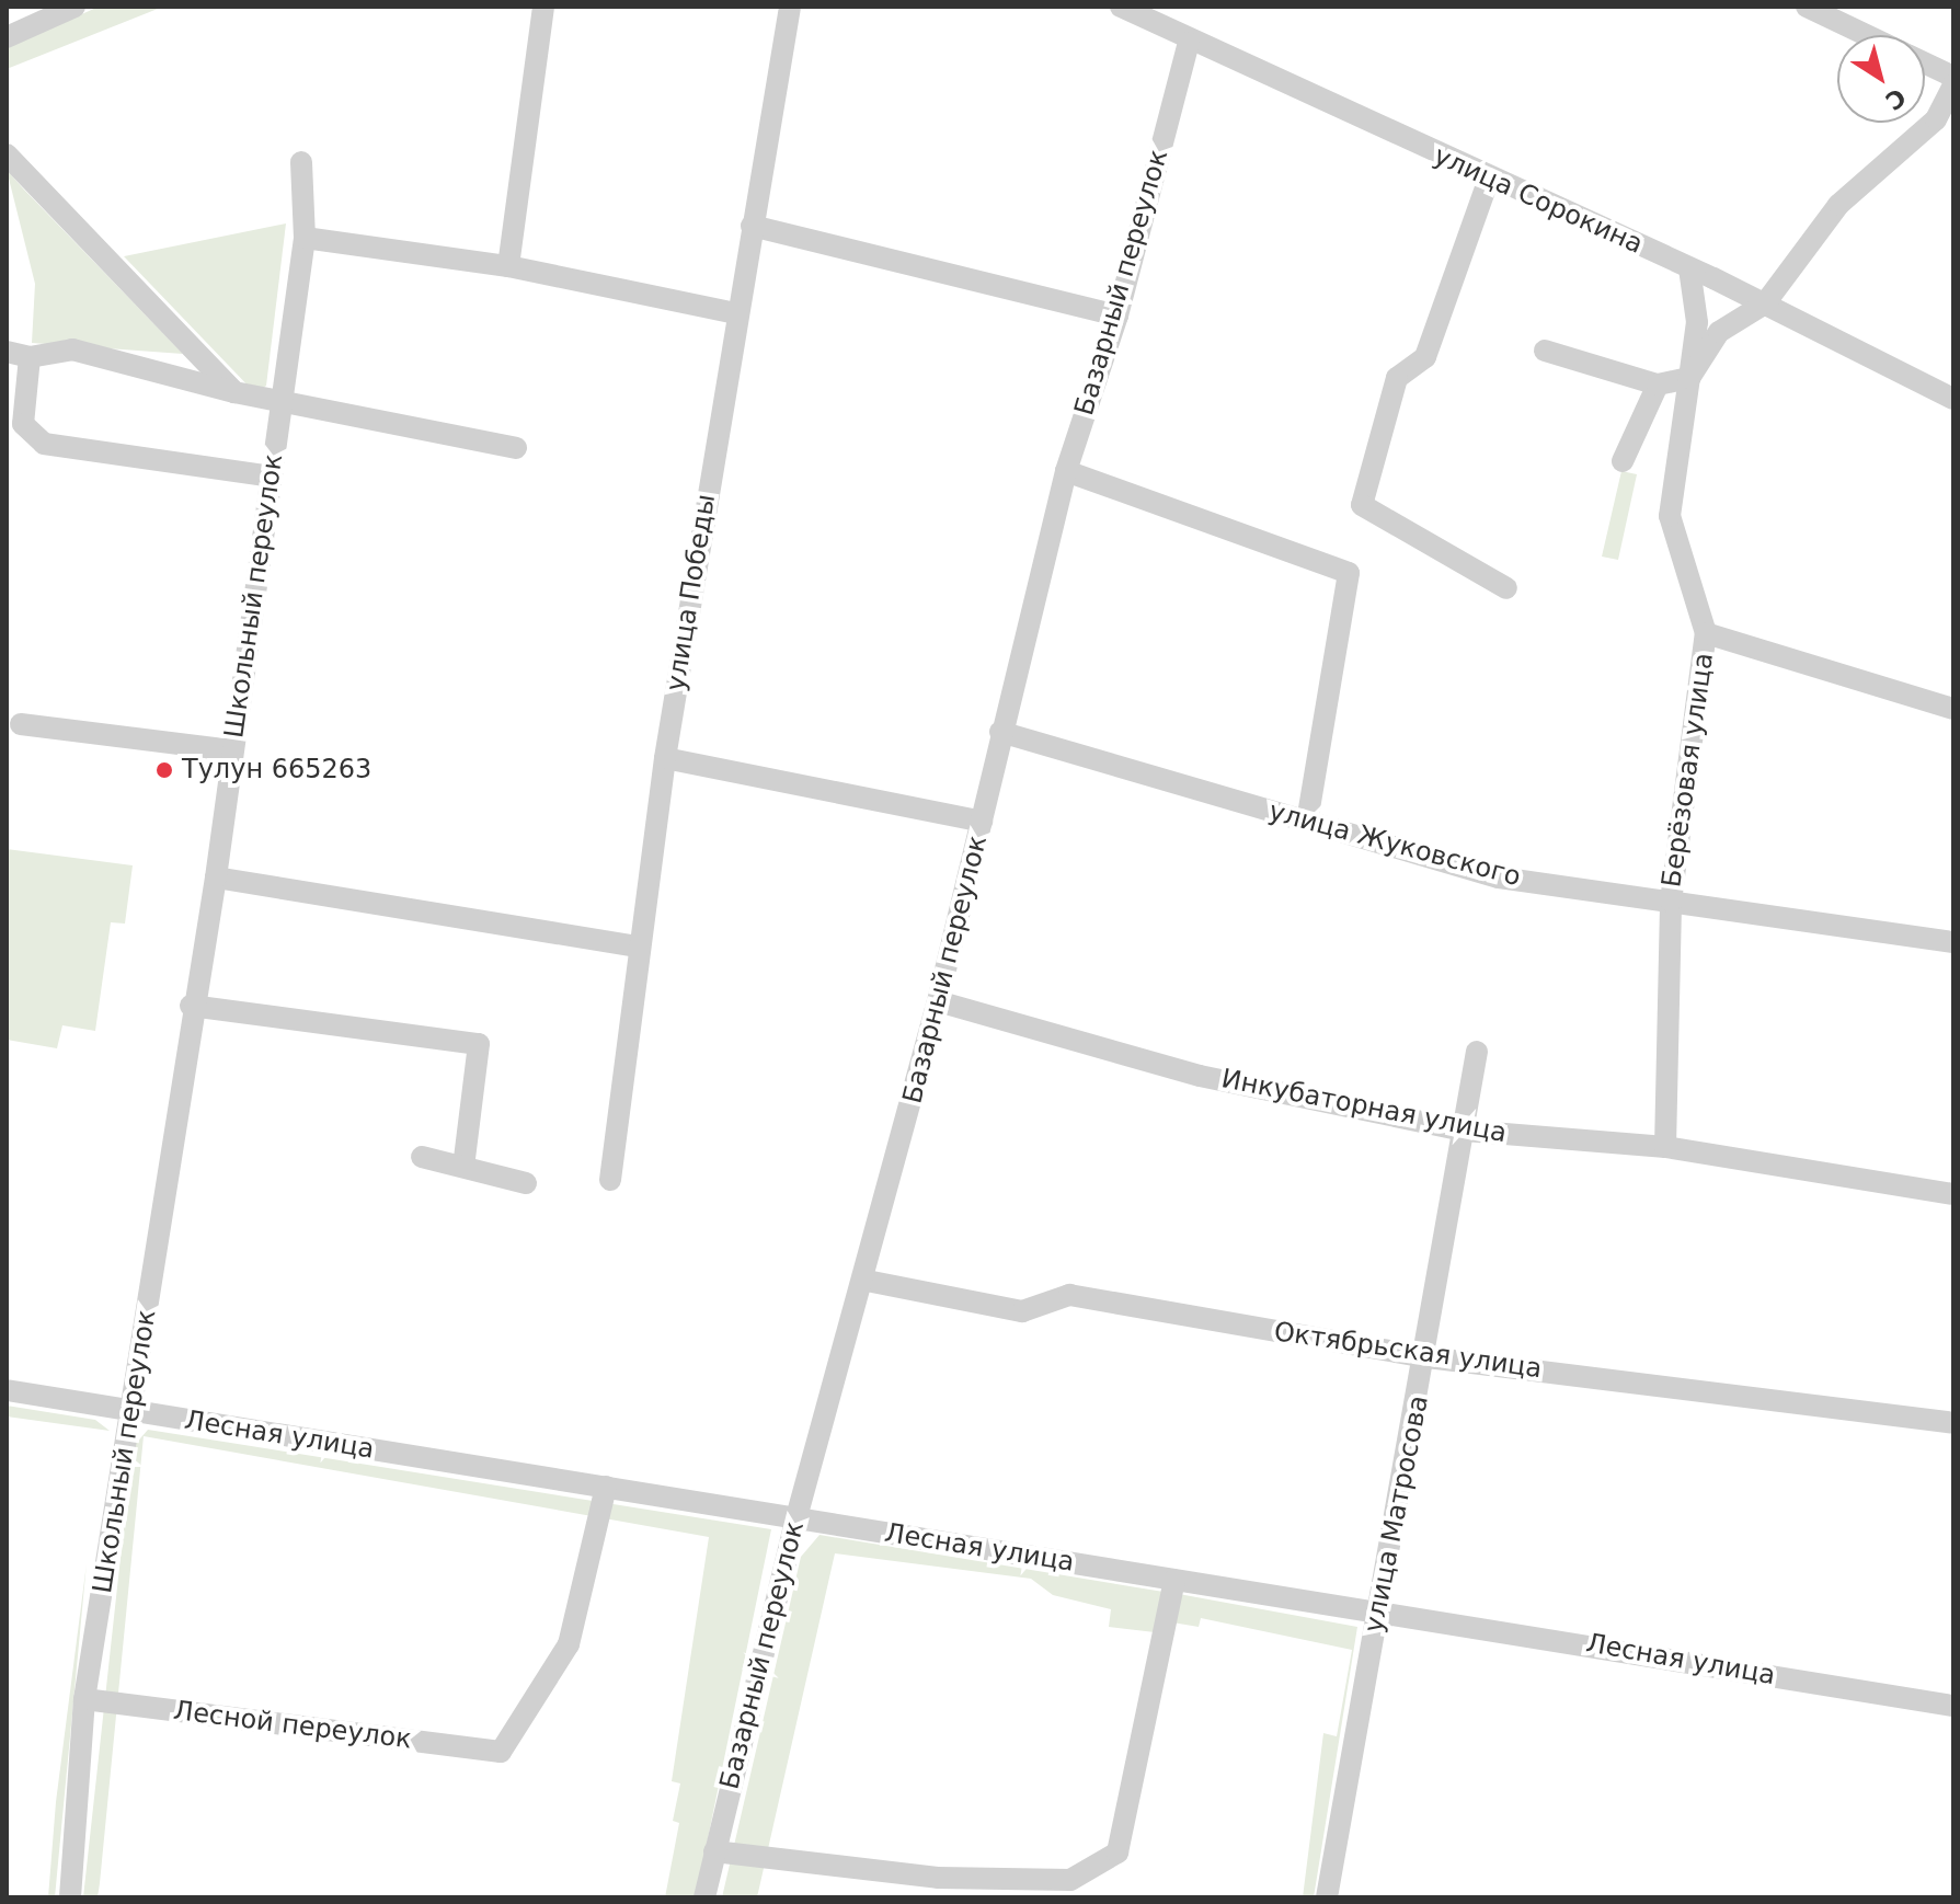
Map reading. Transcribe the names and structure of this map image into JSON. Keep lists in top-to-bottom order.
{
  "streets": {
    "street": [
      "улица Сорокина",
      "Базарный переулок",
      "улица Победы",
      "Школьный переулок",
      "Берёзовая улица",
      "улица Жуковского",
      "Инкубаторная улица",
      "Октябрьская улица",
      "Лесная улица",
      "улица Матросова",
      "Лесной переулок"
    ]
  },
  "crossings": [
    ["улица Сорокина", "Базарный переулок"],
    ["Базарный переулок", "улица Жуковского"],
    ["Базарный переулок", "Инкубаторная улица"],
    ["Базарный переулок", "Октябрьская улица"],
    ["Базарный переулок", "Лесная улица"],
    ["Школьный переулок", "Лесная улица"],
    ["Школьный переулок", "Лесной переулок"],
    ["Берёзовая улица", "улица Жуковского"],
    ["Берёзовая улица", "Инкубаторная улица"],
    ["Инкубаторная улица", "улица Матросова"],
    ["Октябрьская улица", "улица Матросова"],
    ["Лесная улица", "улица Матросова"],
    ["Лесная улица", "Лесной переулок"]
  ],
  "places": ["Тулун 665263"],
  "north": "bottom right"
}
